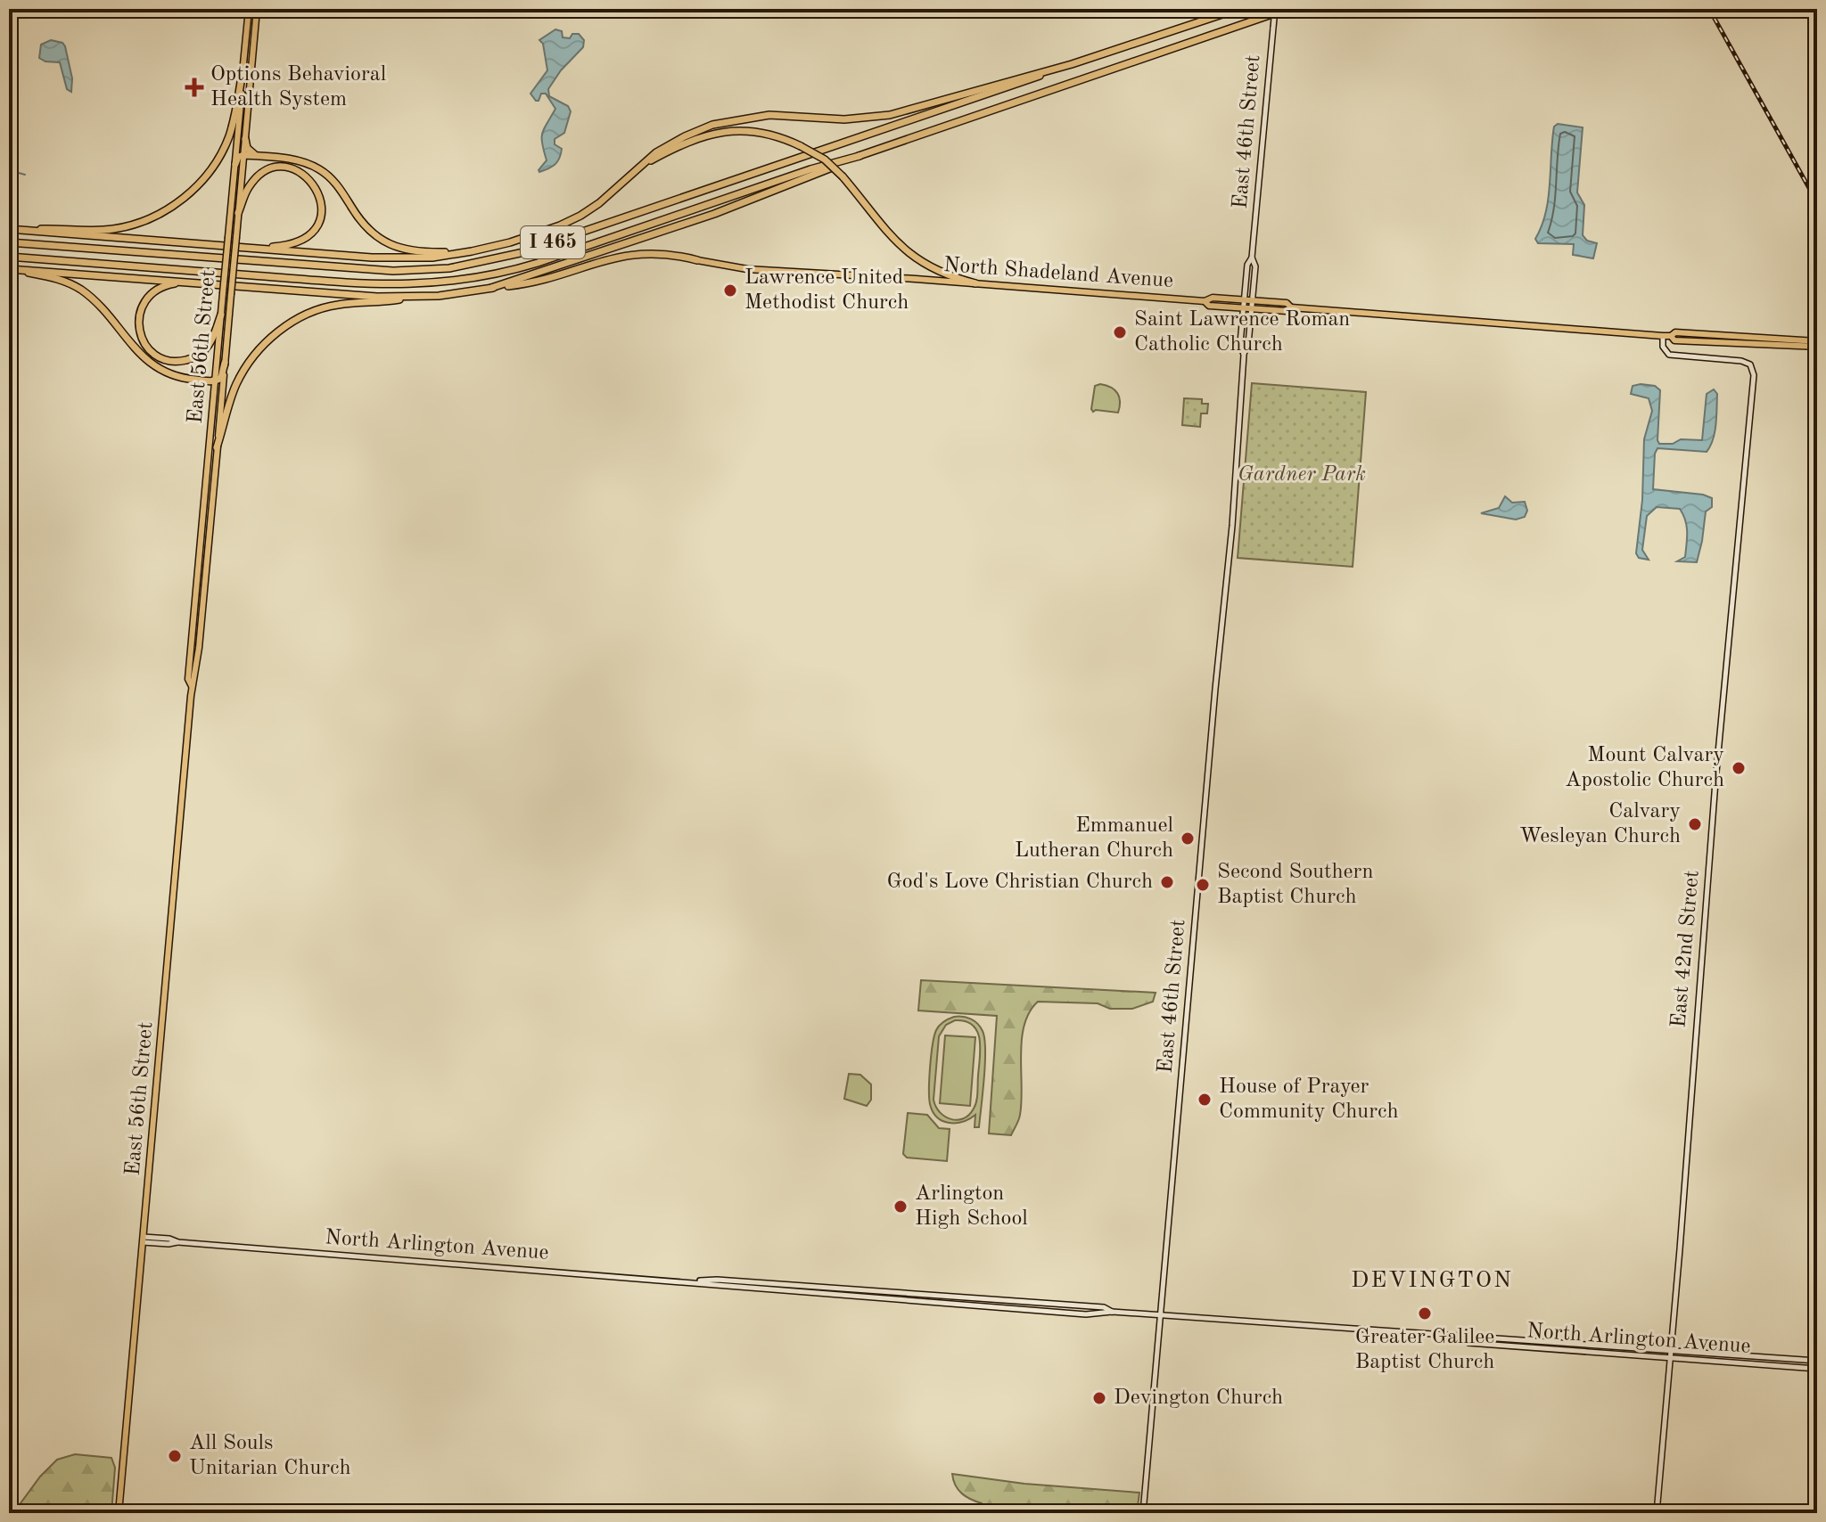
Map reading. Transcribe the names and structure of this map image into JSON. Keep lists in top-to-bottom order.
{
  "streets": {
    "highway": ["I 465"],
    "main road": [
      "East 46th Street",
      "North Shadeland Avenue",
      "East 56th Street",
      "East 42nd Street",
      "North Arlington Avenue"
    ]
  },
  "crossings": [
    ["East 46th Street", "North Shadeland Avenue"],
    ["East 46th Street", "North Arlington Avenue"],
    ["North Shadeland Avenue", "East 42nd Street"],
    ["East 56th Street", "North Arlington Avenue"],
    ["East 42nd Street", "North Arlington Avenue"]
  ],
  "districts": ["DEVINGTON"],
  "parks": ["Gardner Park"],
  "places": {
    "health": ["Options Behavioral Health System"],
    "other": [
      "Lawrence United Methodist Church",
      "Saint Lawrence Roman Catholic Church",
      "Mount Calvary Apostolic Church",
      "Calvary Wesleyan Church",
      "Emmanuel Lutheran Church",
      "God's Love Christian Church",
      "Second Southern Baptist Church",
      "House of Prayer Community Church",
      "Arlington High School",
      "Greater Galilee Baptist Church",
      "Devington Church",
      "All Souls Unitarian Church"
    ]
  }
}
